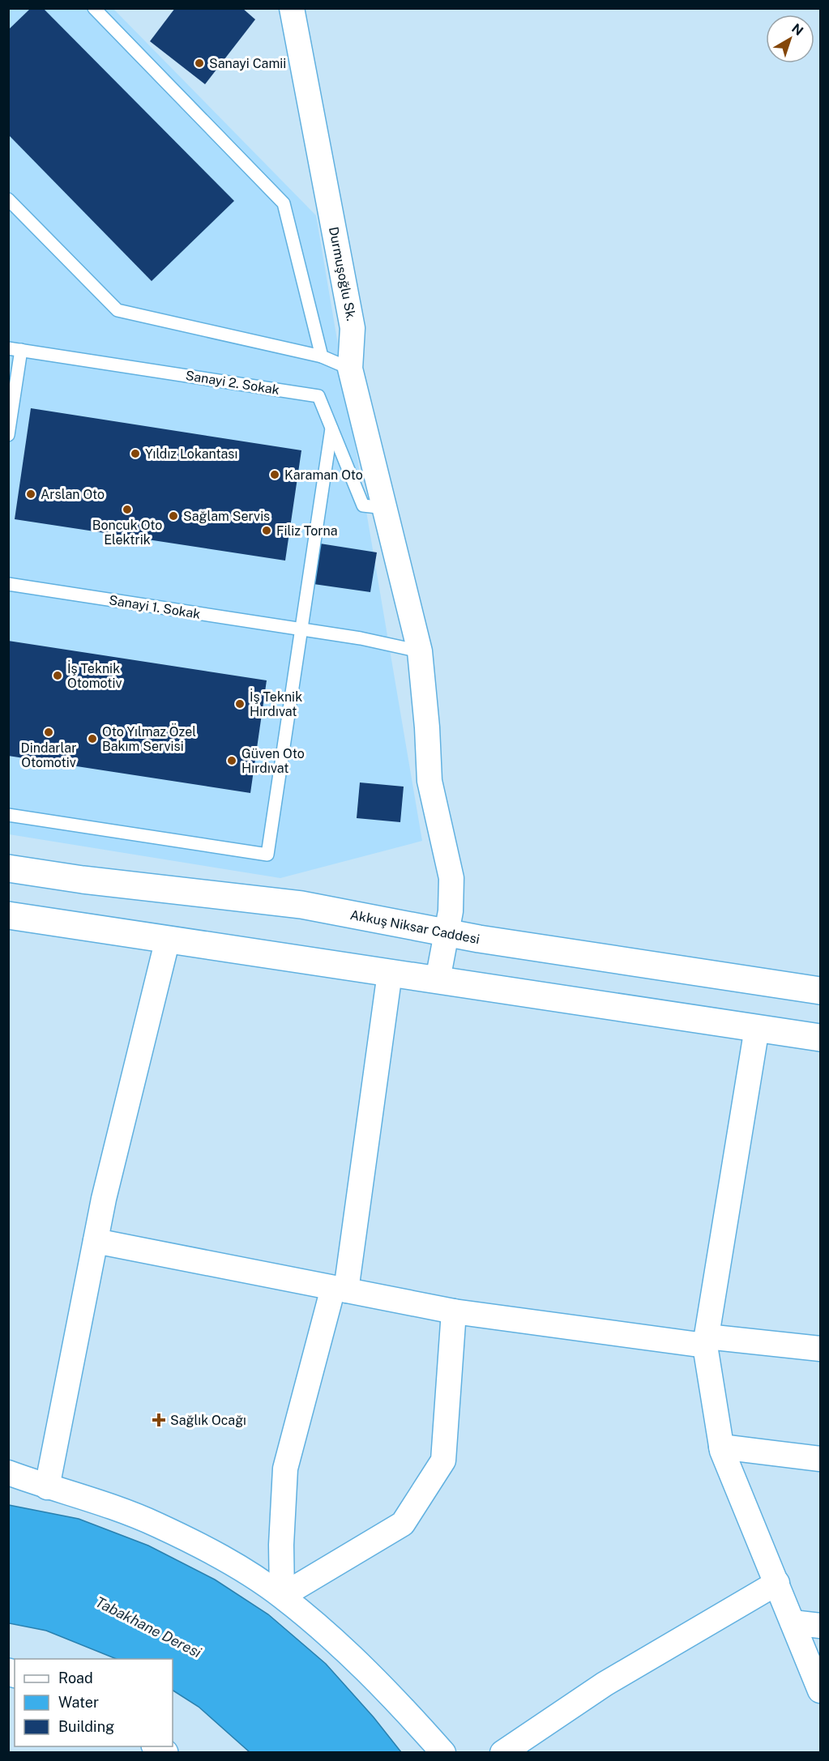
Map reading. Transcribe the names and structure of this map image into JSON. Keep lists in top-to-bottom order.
{
  "streets": {
    "main road": ["Akkuş Niksar Caddesi"],
    "street": ["Durmuşoğlu Sk."],
    "lane": ["Sanayi 2. Sokak", "Sanayi 1. Sokak"]
  },
  "crossings": [
    ["Durmuşoğlu Sk.", "Sanayi 2. Sokak"],
    ["Durmuşoğlu Sk.", "Sanayi 1. Sokak"],
    ["Durmuşoğlu Sk.", "Akkuş Niksar Caddesi"]
  ],
  "water": ["Tabakhane Deresi"],
  "places": {
    "other": [
      "Sanayi Camii",
      "Yıldız Lokantası",
      "Karaman Oto",
      "Arslan Oto",
      "Boncuk Oto Elektrik",
      "Sağlam Servis",
      "Filiz Torna",
      "İş Teknik Otomotiv",
      "İş Teknik Hırdıvat",
      "Dindarlar Otomotiv",
      "Oto Yılmaz Özel Bakım Servisi",
      "Güven Oto Hırdıvat"
    ],
    "health": ["Sağlık Ocağı"]
  },
  "legend": ["Road", "Water", "Building"],
  "north": "top right"
}
